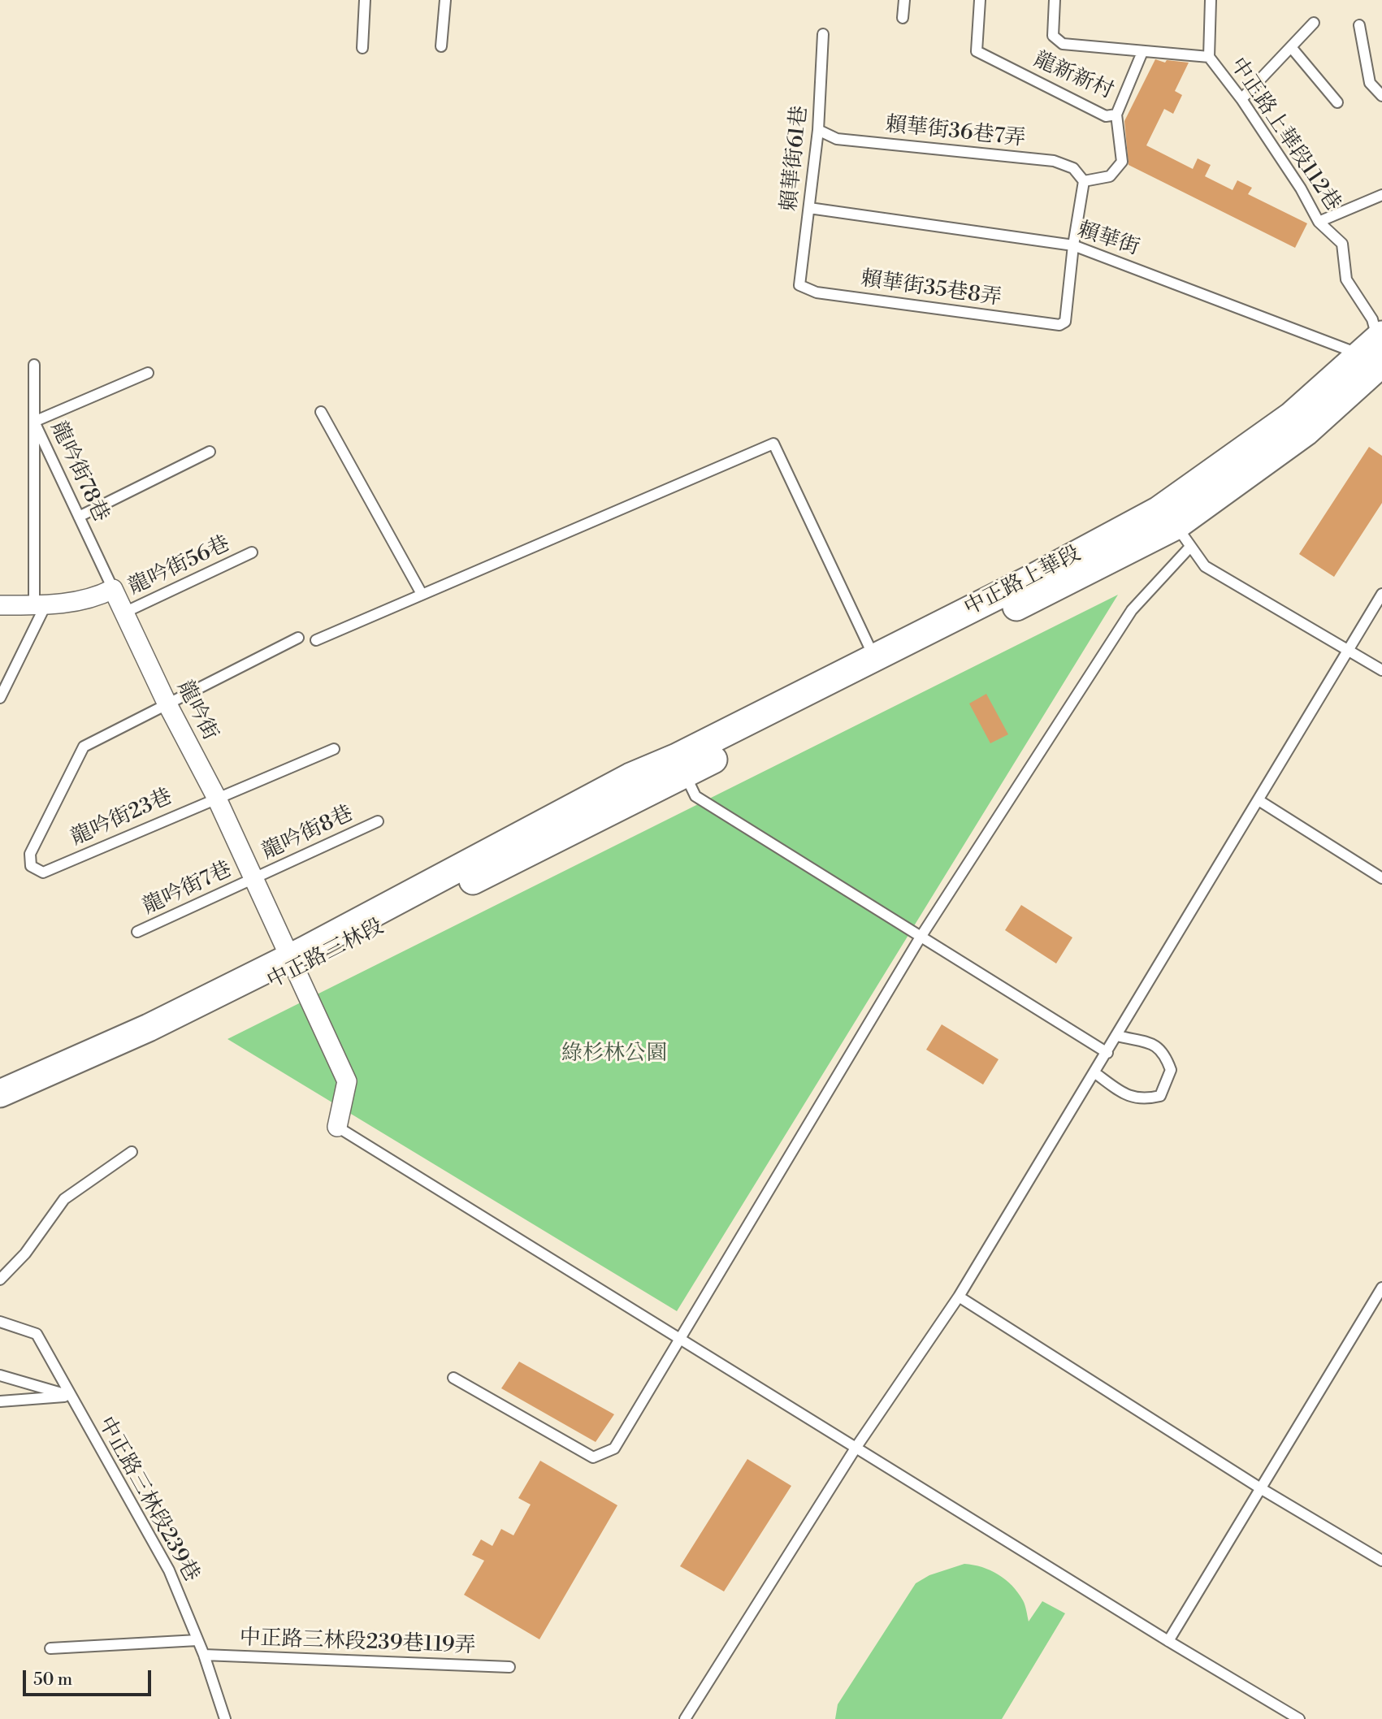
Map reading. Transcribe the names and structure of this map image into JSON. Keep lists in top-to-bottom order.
{
  "streets": {
    "main road": ["中正路上華段", "中正路三林段"],
    "street": ["龍吟街"],
    "lane": [
      "龍新新村",
      "賴華街36巷7弄",
      "中正路上華段112巷",
      "賴華街61巷",
      "賴華街",
      "賴華街35巷8弄",
      "龍吟街78巷",
      "龍吟街56巷",
      "龍吟街23巷",
      "龍吟街8巷",
      "龍吟街7巷",
      "中正路三林段239巷",
      "中正路三林段239巷119弄"
    ]
  },
  "crossings": [
    ["龍新新村", "中正路上華段112巷"],
    ["賴華街36巷7弄", "賴華街61巷"],
    ["中正路上華段112巷", "賴華街"],
    ["中正路上華段112巷", "中正路上華段"],
    ["賴華街61巷", "賴華街"],
    ["賴華街61巷", "賴華街35巷8弄"],
    ["賴華街", "賴華街35巷8弄"],
    ["賴華街", "中正路上華段"],
    ["龍吟街78巷", "龍吟街"],
    ["龍吟街56巷", "龍吟街"],
    ["中正路上華段", "中正路三林段"],
    ["龍吟街", "龍吟街23巷"],
    ["龍吟街", "龍吟街8巷"],
    ["龍吟街", "龍吟街7巷"],
    ["龍吟街", "中正路三林段"],
    ["龍吟街8巷", "龍吟街7巷"],
    ["中正路三林段239巷", "中正路三林段239巷119弄"]
  ],
  "parks": ["綠杉林公園"],
  "scale_bar": "50 m"
}
